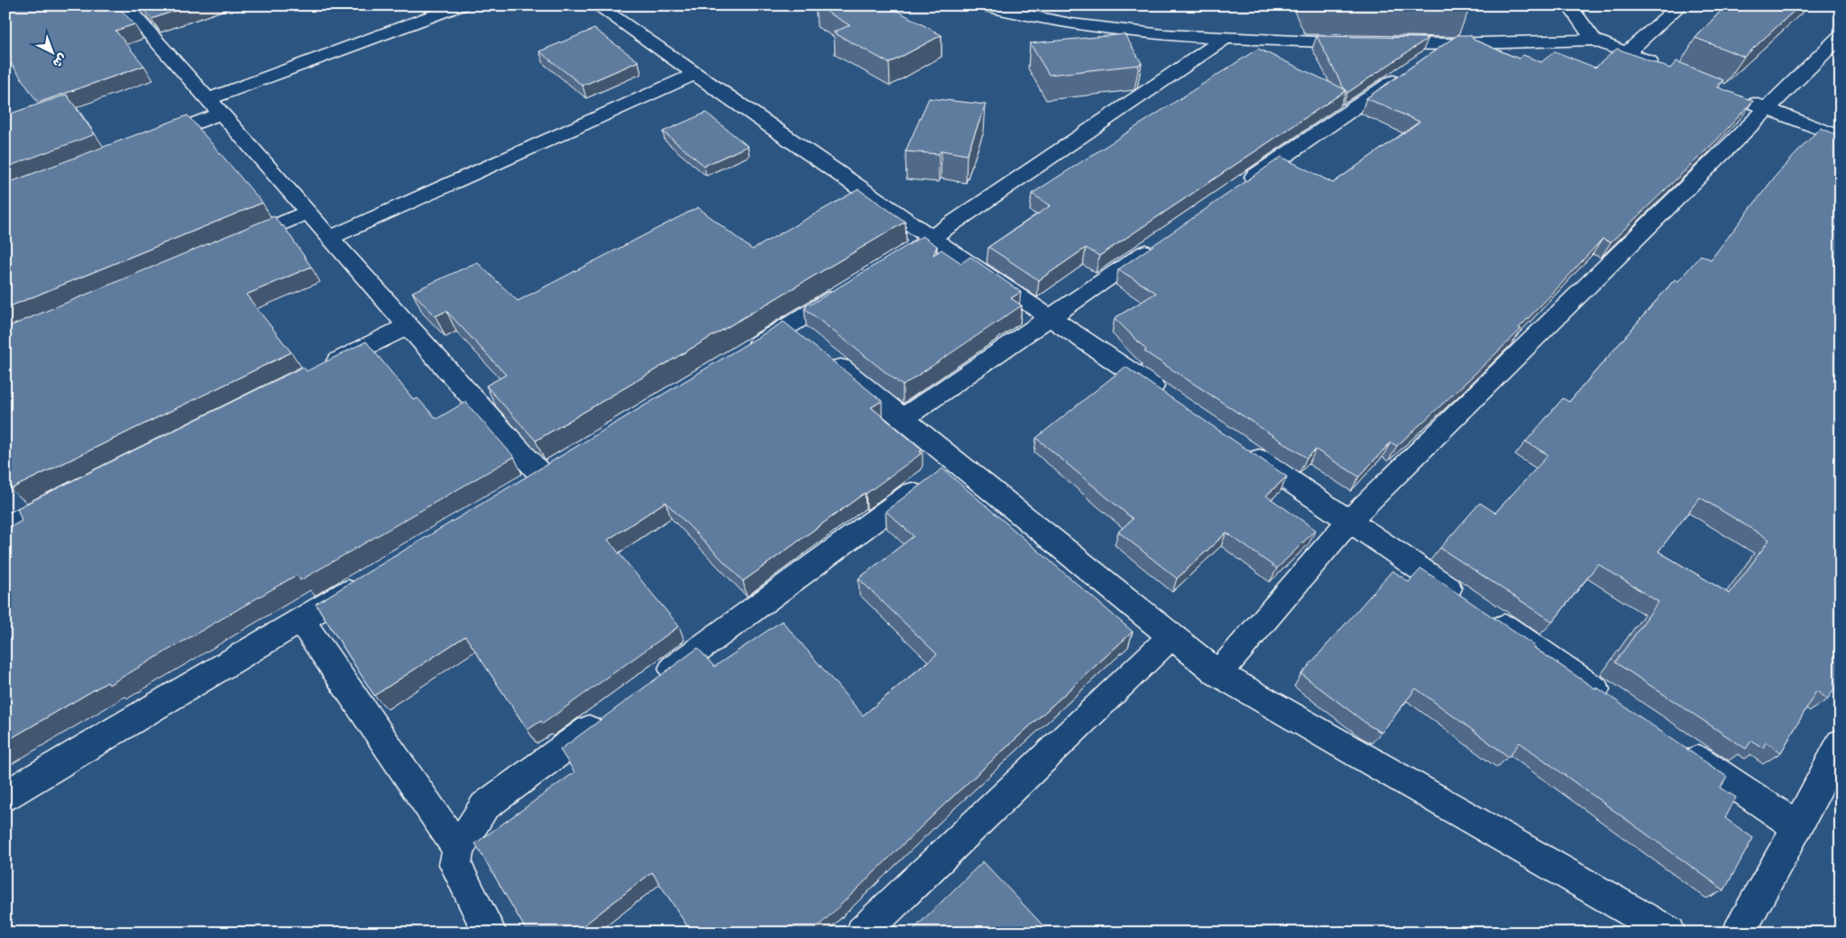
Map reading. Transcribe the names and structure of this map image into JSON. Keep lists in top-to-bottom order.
{
  "north": "bottom right"
}
